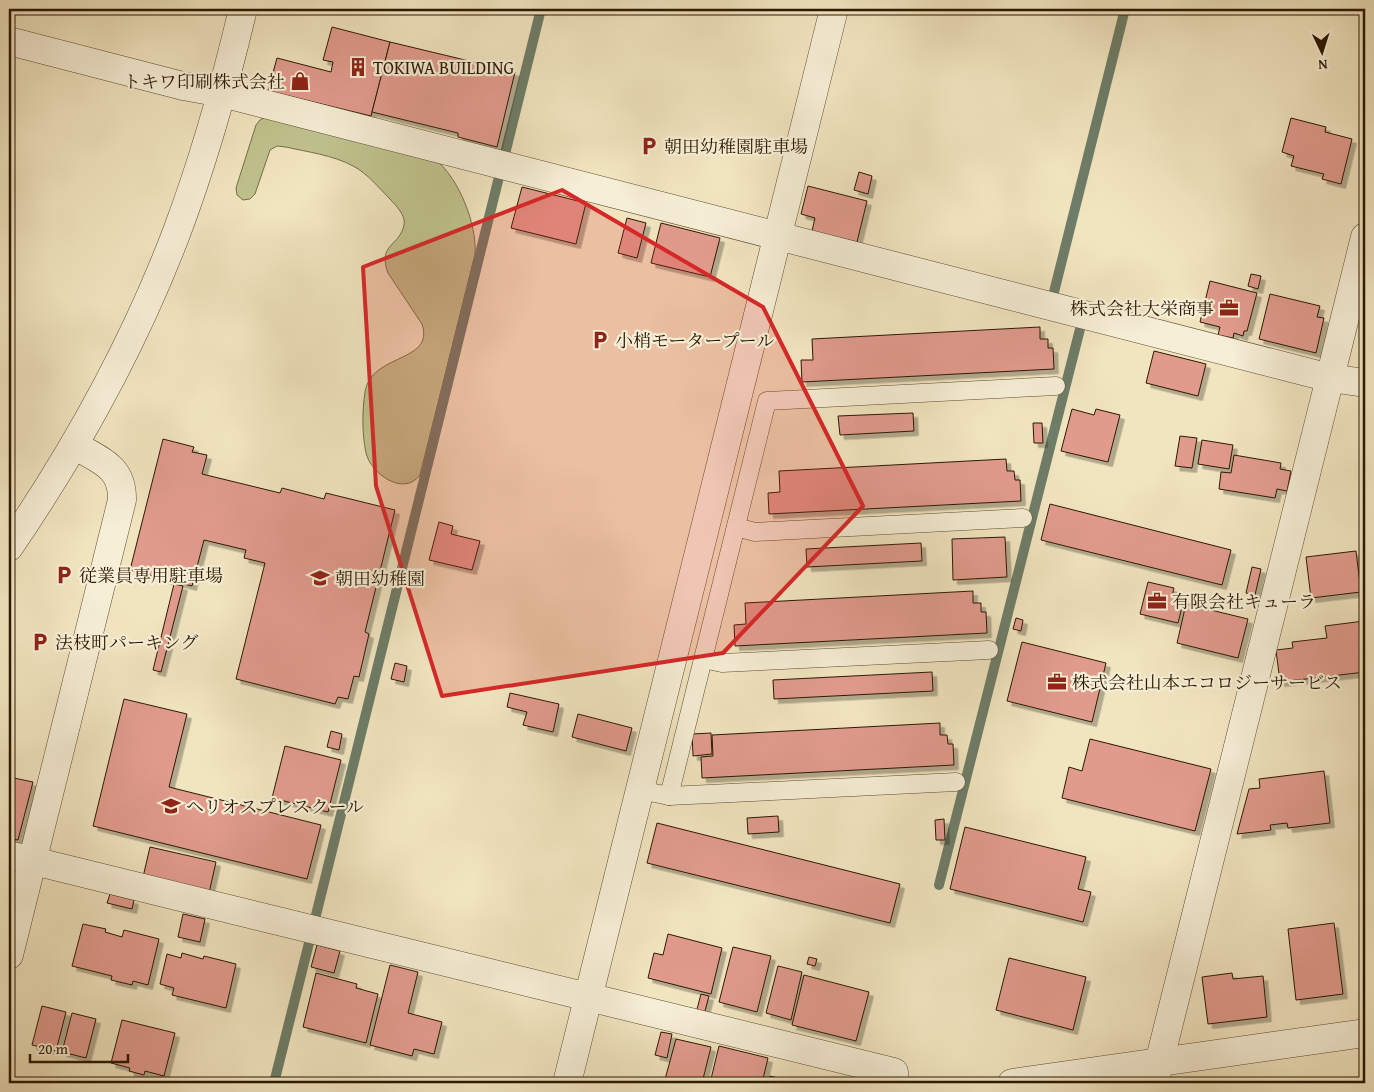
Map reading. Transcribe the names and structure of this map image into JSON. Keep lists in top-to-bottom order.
{
  "places": {
    "building": ["TOKIWA BUILDING"],
    "shop": ["トキワ印刷株式会社"],
    "parking": [
      "朝田幼稚園駐車場",
      "小梢モータープール",
      "従業員専用駐車場",
      "法枝町パーキング"
    ],
    "office": ["株式会社大栄商事", "有限会社キューラ", "株式会社山本エコロジーサービス"],
    "school or university": ["朝田幼稚園", "ヘリオスプレスクール"]
  },
  "scale_bar": "20 m",
  "north": "bottom"
}
